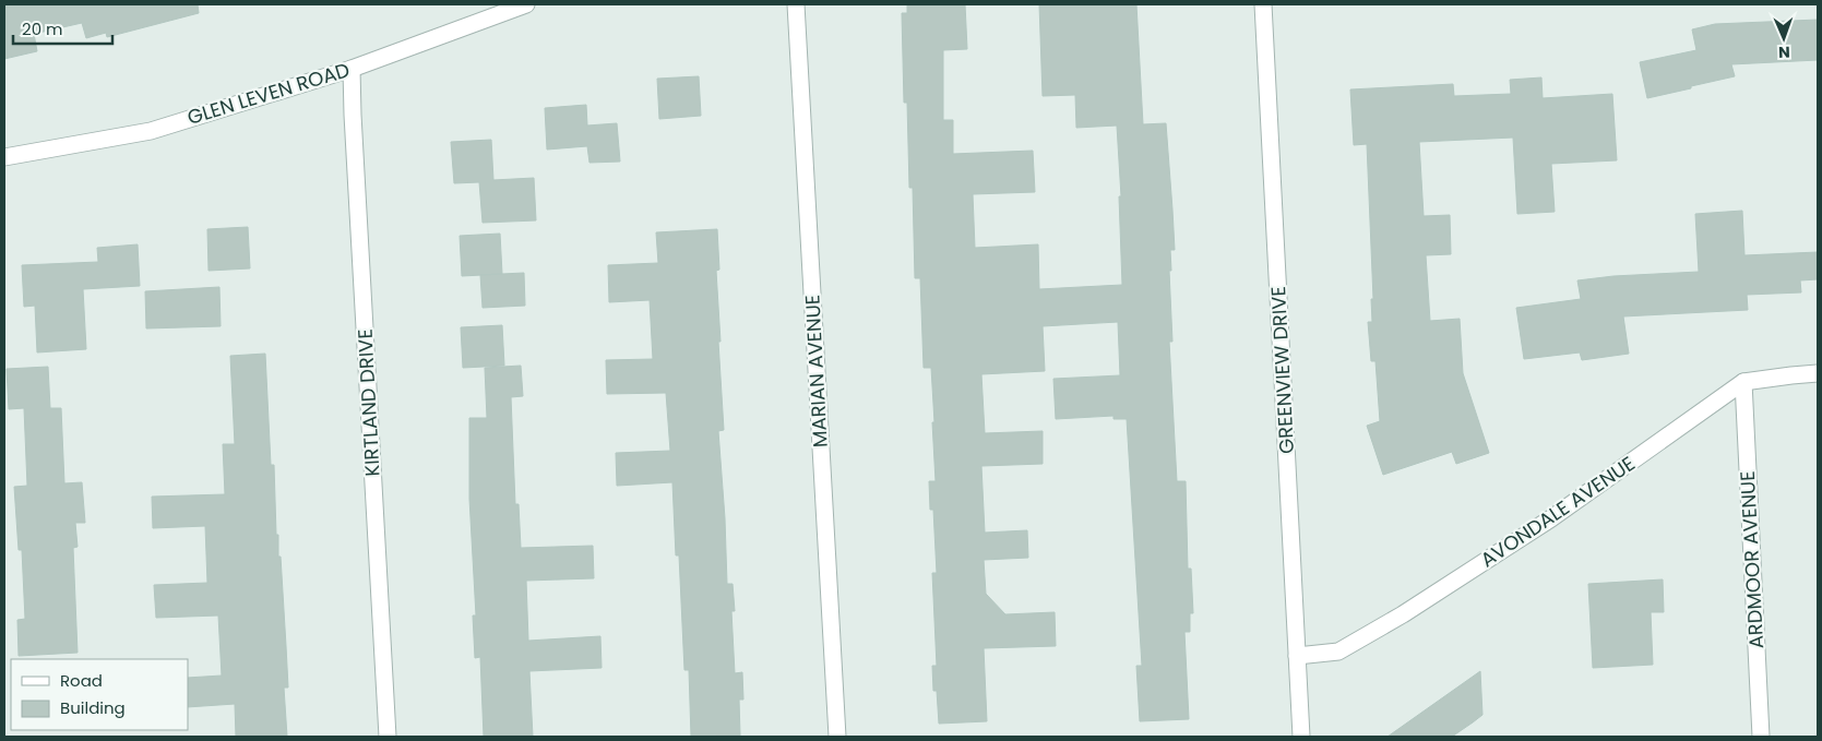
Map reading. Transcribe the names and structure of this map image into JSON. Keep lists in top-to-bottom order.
{
  "streets": {
    "street": [
      "GLEN LEVEN ROAD",
      "GREENVIEW DRIVE",
      "MARIAN AVENUE",
      "KIRTLAND DRIVE",
      "AVONDALE AVENUE",
      "ARDMOOR AVENUE"
    ]
  },
  "crossings": [
    ["GLEN LEVEN ROAD", "KIRTLAND DRIVE"],
    ["GREENVIEW DRIVE", "AVONDALE AVENUE"],
    ["AVONDALE AVENUE", "ARDMOOR AVENUE"]
  ],
  "legend": ["Road", "Building"],
  "scale_bar": "20 m",
  "north": "bottom"
}
